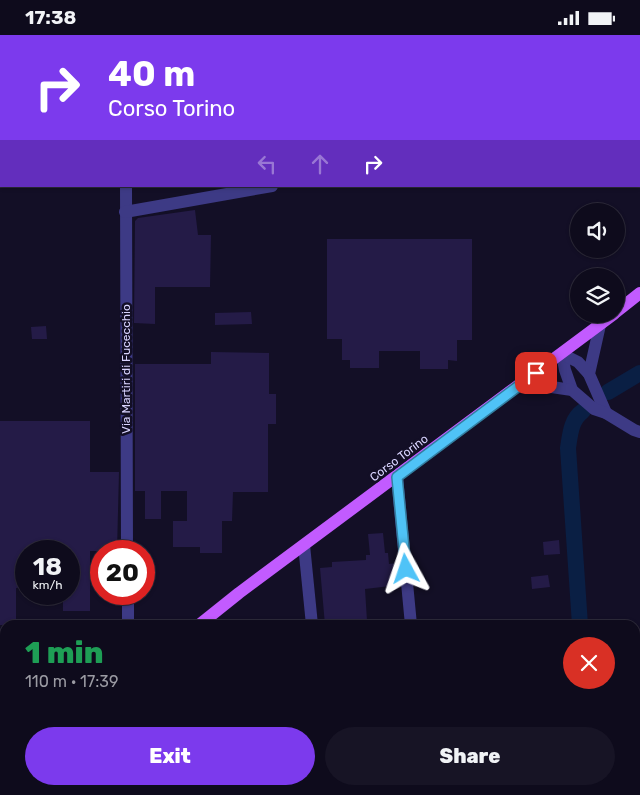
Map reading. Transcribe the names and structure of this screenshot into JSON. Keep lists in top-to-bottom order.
{
  "streets": {
    "main road": ["Corso Torino"],
    "street": ["Via Martiri di Fucecchio"]
  },
  "page": {
    "status": "17:38",
    "turn": ["40 m", "Corso Torino"],
    "speed": "18 km/h",
    "limit": "20",
    "heading": ["1 min", "110 m · 17:39"],
    "buttons": ["Exit", "Share"]
  }
}
